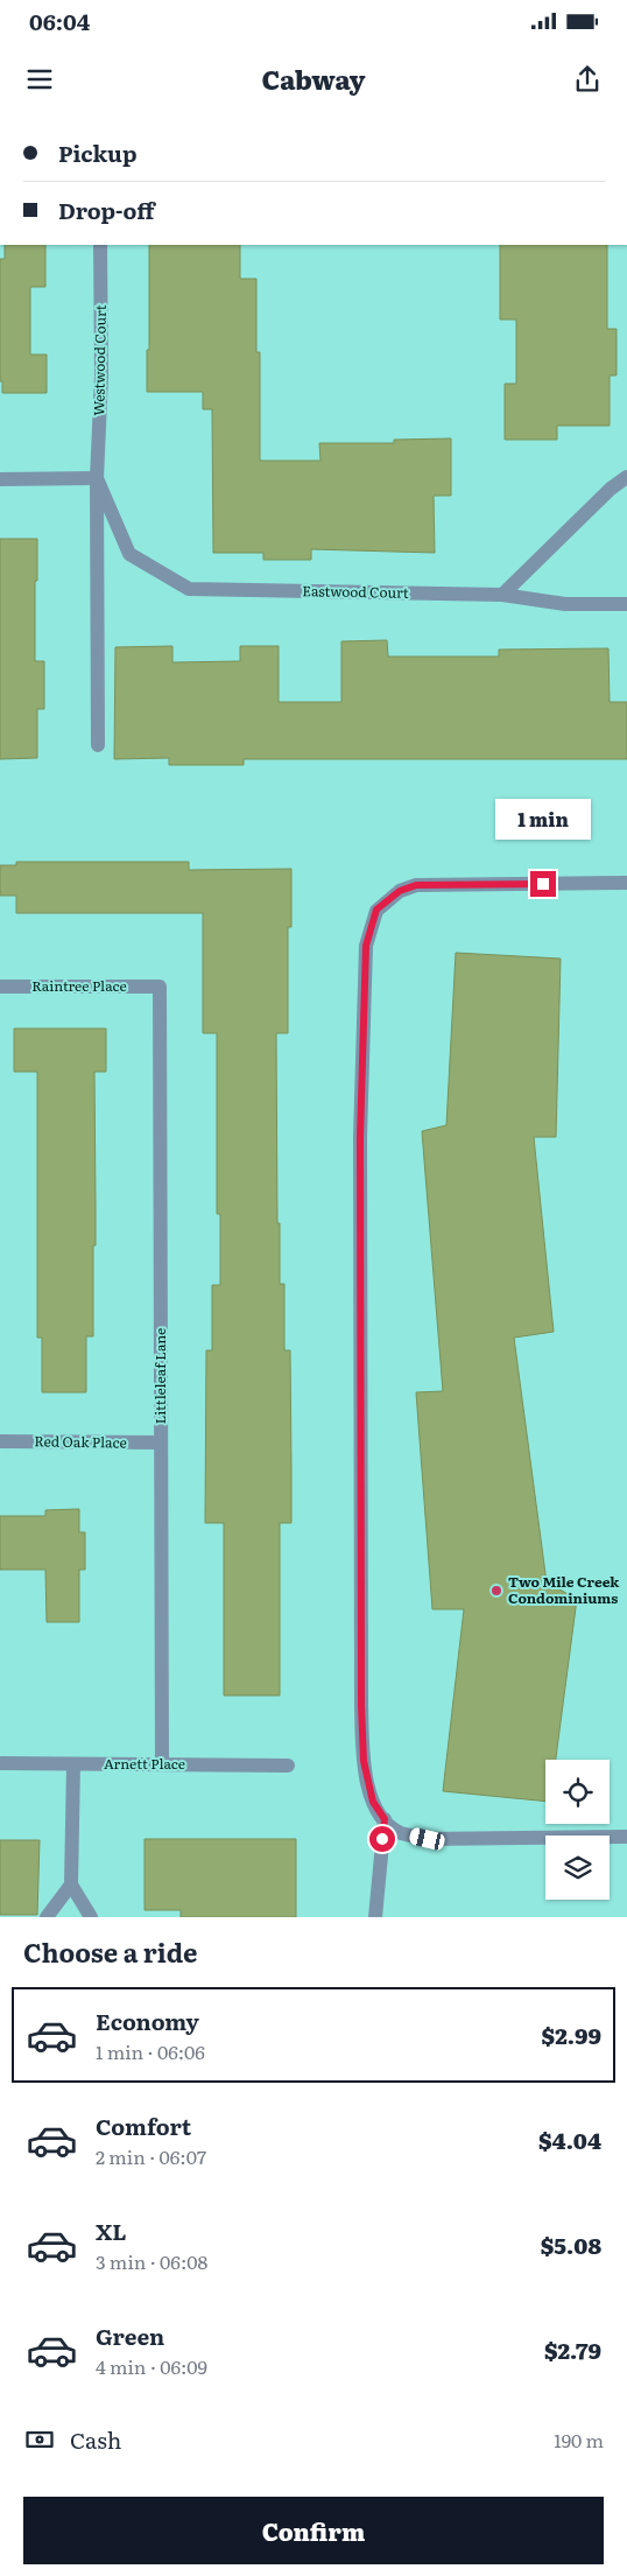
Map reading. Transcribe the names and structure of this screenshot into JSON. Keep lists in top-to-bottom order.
{
  "streets": {
    "street": [
      "Westwood Court",
      "Eastwood Court",
      "Raintree Place",
      "Littleleaf Lane",
      "Red Oak Place",
      "Arnett Place"
    ]
  },
  "crossings": [
    ["Westwood Court", "Eastwood Court"],
    ["Raintree Place", "Littleleaf Lane"],
    ["Littleleaf Lane", "Red Oak Place"],
    ["Littleleaf Lane", "Arnett Place"]
  ],
  "places": ["Two Mile Creek Condominiums"],
  "page": {
    "status": "06:04",
    "header": "Cabway",
    "banner": ["Pickup", "Drop-off"],
    "bubble": "1 min",
    "heading": "Choose a ride",
    "list": [
      {
        "name": "Economy",
        "note": "1 min · 06:06",
        "value": "$2.99"
      },
      {
        "name": "Comfort",
        "note": "2 min · 06:07",
        "value": "$4.04"
      },
      {
        "name": "XL",
        "note": "3 min · 06:08",
        "value": "$5.08"
      },
      {
        "name": "Green",
        "note": "4 min · 06:09",
        "value": "$2.79"
      }
    ],
    "pay": ["Cash", "190 m"],
    "buttons": "Confirm"
  }
}
